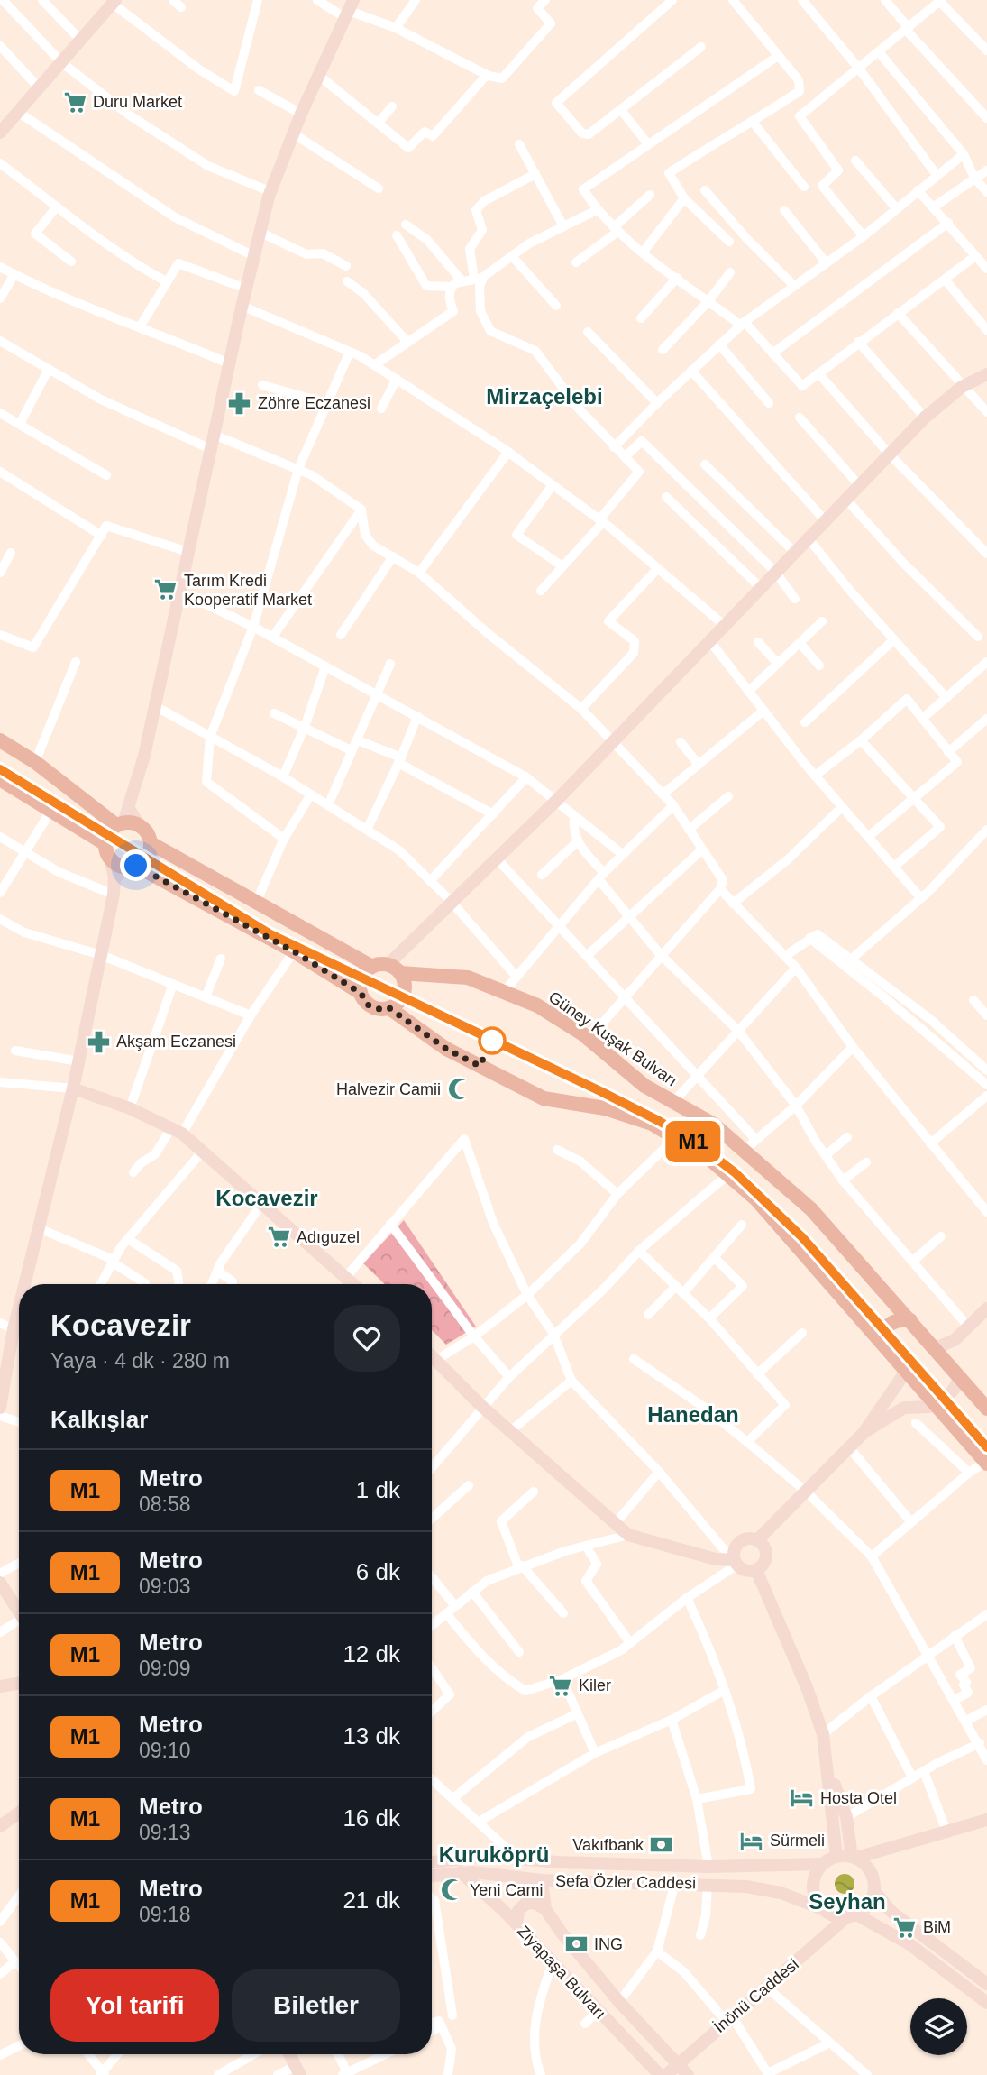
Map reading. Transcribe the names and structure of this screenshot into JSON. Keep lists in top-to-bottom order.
{
  "streets": {
    "main road": [
      "Güney Kuşak Bulvarı",
      "Sefa Özler Caddesi",
      "Ziyapaşa Bulvarı",
      "İnönü Caddesi"
    ]
  },
  "crossings": [
    ["Sefa Özler Caddesi", "Ziyapaşa Bulvarı"],
    ["Sefa Özler Caddesi", "İnönü Caddesi"],
    ["Ziyapaşa Bulvarı", "İnönü Caddesi"]
  ],
  "districts": [
    "Mirzaçelebi",
    "Kocavezir",
    "Hanedan",
    "Kuruköprü",
    "Seyhan"
  ],
  "places": {
    "supermarket": [
      "Duru Market",
      "Tarım Kredi Kooperatif Market",
      "Adıguzel",
      "Kiler",
      "BiM"
    ],
    "pharmacy": ["Zöhre Eczanesi", "Akşam Eczanesi"],
    "mosque": ["Halvezir Camii", "Yeni Cami"],
    "hotel": ["Hosta Otel", "Sürmeli"],
    "bank": ["Vakıfbank", "ING"]
  },
  "lines": ["metro line M1"],
  "page": {
    "on_map": "M1",
    "heading": [
      ["Kocavezir", "Yaya · 4 dk · 280 m"],
      "Kalkışlar"
    ],
    "list": [
      {
        "mark": "M1",
        "name": "Metro",
        "note": "08:58",
        "value": "1 dk"
      },
      {
        "mark": "M1",
        "name": "Metro",
        "note": "09:03",
        "value": "6 dk"
      },
      {
        "mark": "M1",
        "name": "Metro",
        "note": "09:09",
        "value": "12 dk"
      },
      {
        "mark": "M1",
        "name": "Metro",
        "note": "09:10",
        "value": "13 dk"
      },
      {
        "mark": "M1",
        "name": "Metro",
        "note": "09:13",
        "value": "16 dk"
      },
      {
        "mark": "M1",
        "name": "Metro",
        "note": "09:18",
        "value": "21 dk"
      }
    ],
    "buttons": ["Yol tarifi", "Biletler"]
  }
}
